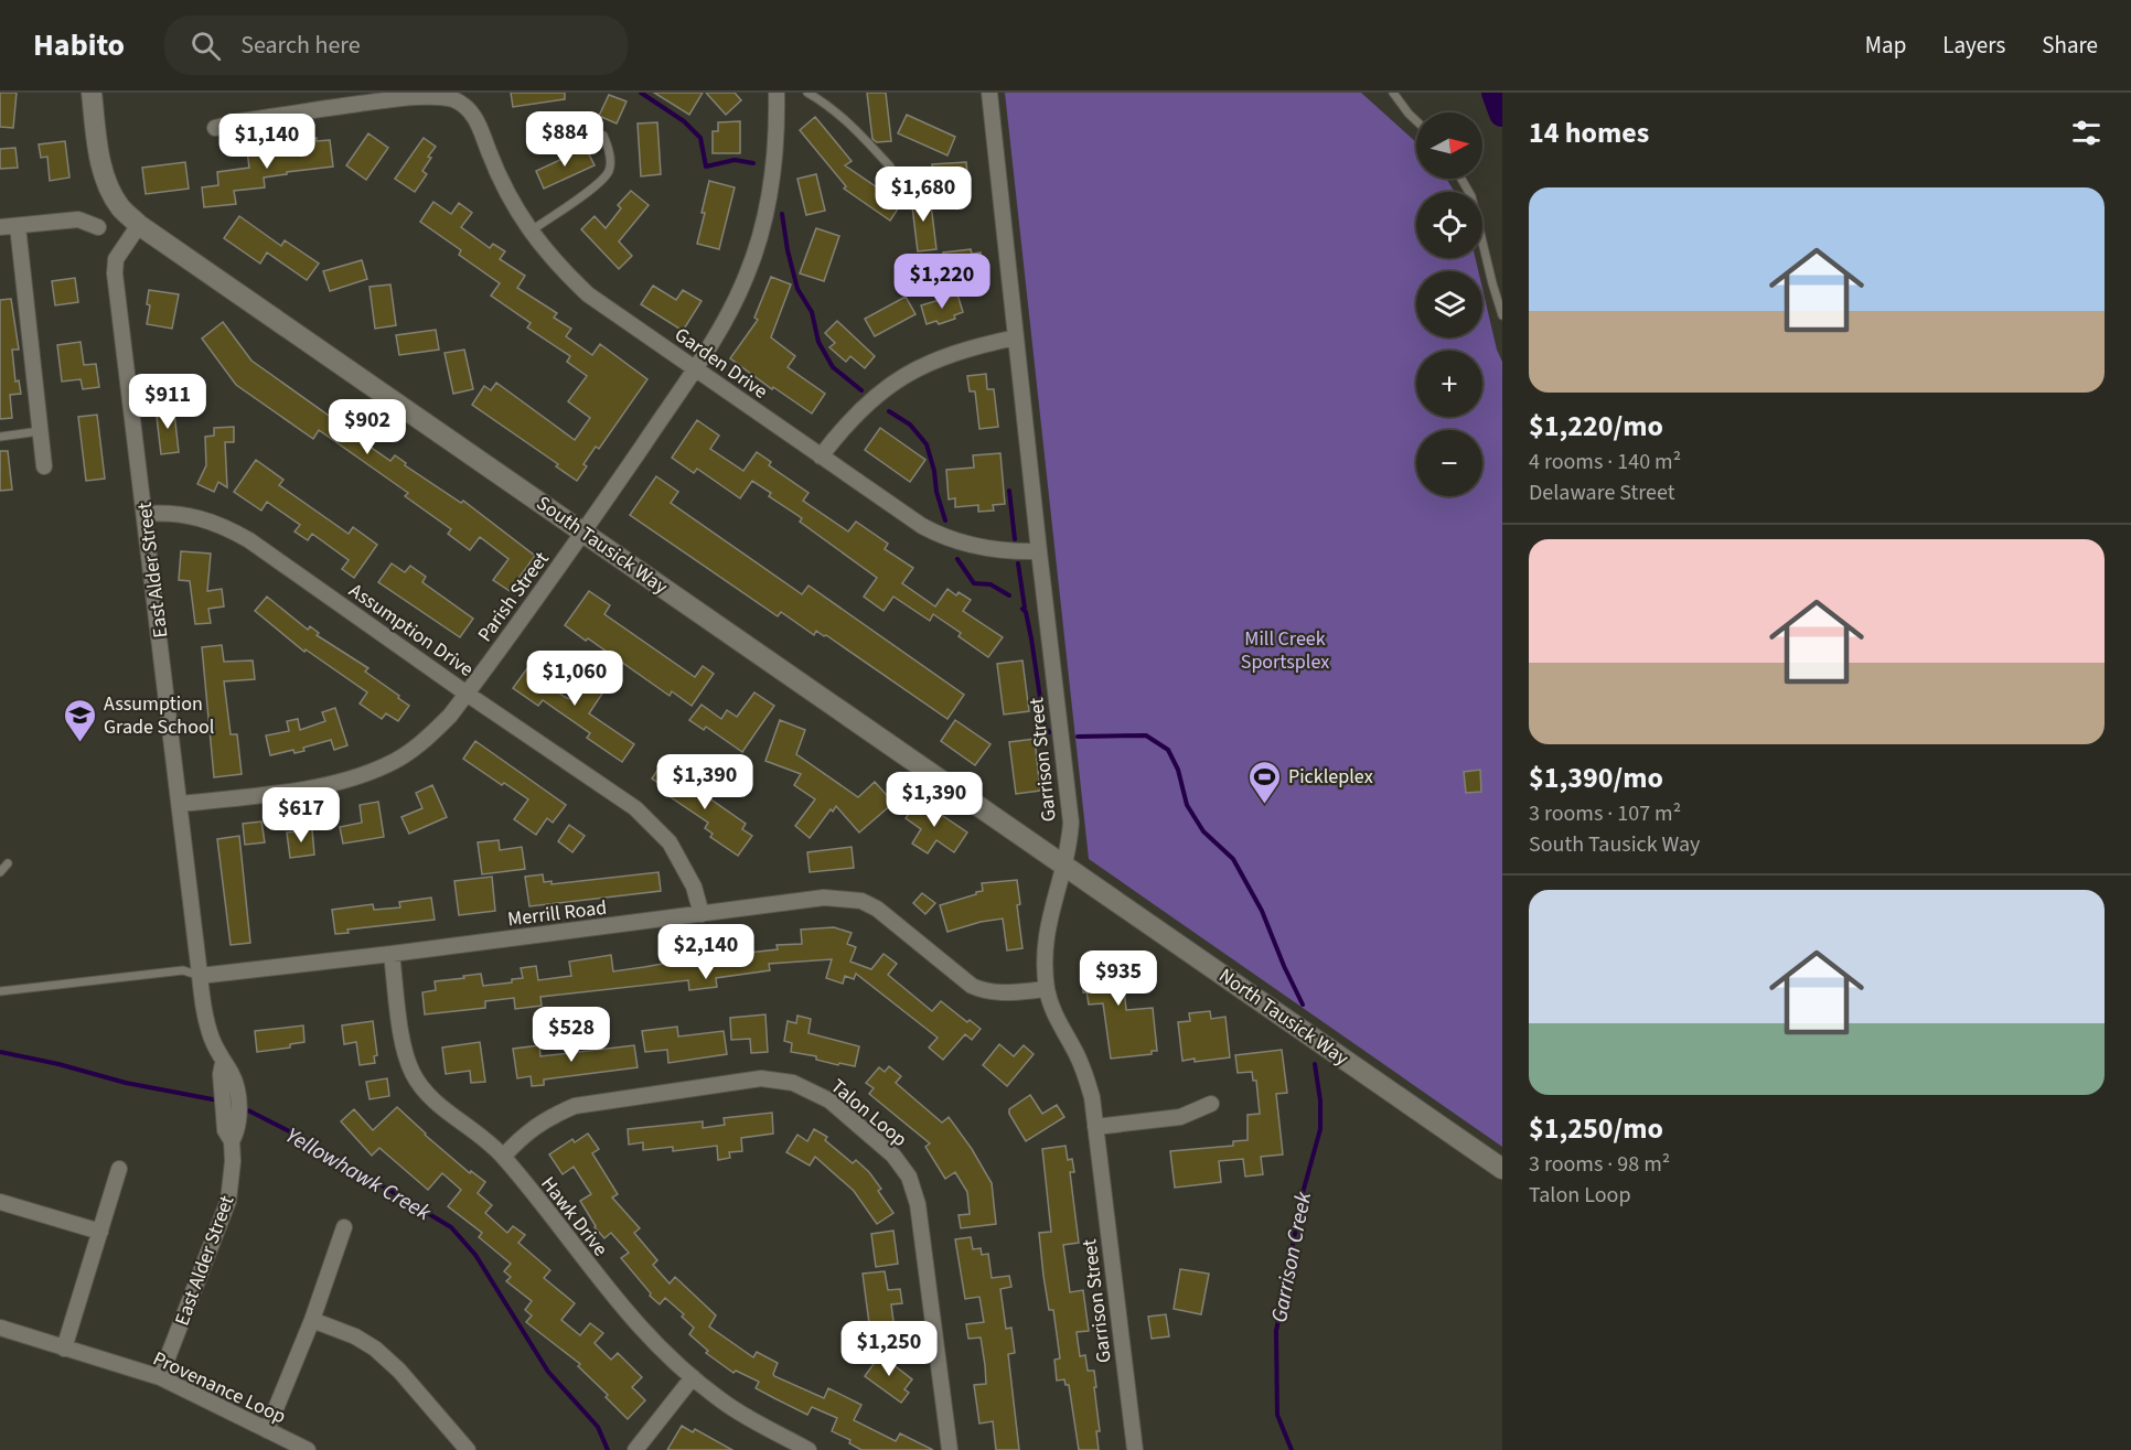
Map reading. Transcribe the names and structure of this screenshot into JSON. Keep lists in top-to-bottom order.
{
  "streets": {
    "main road": ["South Tausick Way", "North Tausick Way"],
    "street": [
      "Garden Drive",
      "East Alder Street",
      "Parish Street",
      "Assumption Drive",
      "Garrison Street",
      "Merrill Road",
      "Talon Loop",
      "Hawk Drive",
      "Provenance Loop"
    ]
  },
  "crossings": [
    ["Garden Drive", "Parish Street"],
    ["Garden Drive", "Garrison Street"],
    ["South Tausick Way", "East Alder Street"],
    ["South Tausick Way", "Parish Street"],
    ["South Tausick Way", "Garrison Street"],
    ["South Tausick Way", "North Tausick Way"],
    ["East Alder Street", "Parish Street"],
    ["East Alder Street", "Assumption Drive"],
    ["East Alder Street", "Merrill Road"],
    ["East Alder Street", "Provenance Loop"],
    ["Parish Street", "Assumption Drive"],
    ["Assumption Drive", "Merrill Road"],
    ["Garrison Street", "Merrill Road"],
    ["Garrison Street", "North Tausick Way"],
    ["Merrill Road", "Hawk Drive"],
    ["Talon Loop", "Hawk Drive"]
  ],
  "water": ["Yellowhawk Creek", "Garrison Creek"],
  "parks": ["Mill Creek Sportsplex"],
  "places": {
    "school or university": ["Assumption Grade School"],
    "sports": ["Pickleplex"]
  },
  "north": "right",
  "page": {
    "header": "Habito",
    "search": "Search here",
    "nav": ["Map", "Layers", "Share"],
    "heading": "14 homes",
    "price": [
      "$884",
      "$1,140",
      "$1,680",
      "$1,220",
      "$911",
      "$902",
      "$1,060",
      "$1,390",
      "$1,390",
      "$617",
      "$2,140",
      "$935",
      "$528",
      "$1,250"
    ],
    "map_buttons": ["+", "−"],
    "list": [
      {
        "name": "$1,220/mo",
        "note": "4 rooms · 140 m² · Delaware Street"
      },
      {
        "name": "$1,390/mo",
        "note": "3 rooms · 107 m² · South Tausick Way"
      },
      {
        "name": "$1,250/mo",
        "note": "3 rooms · 98 m² · Talon Loop"
      }
    ]
  }
}
